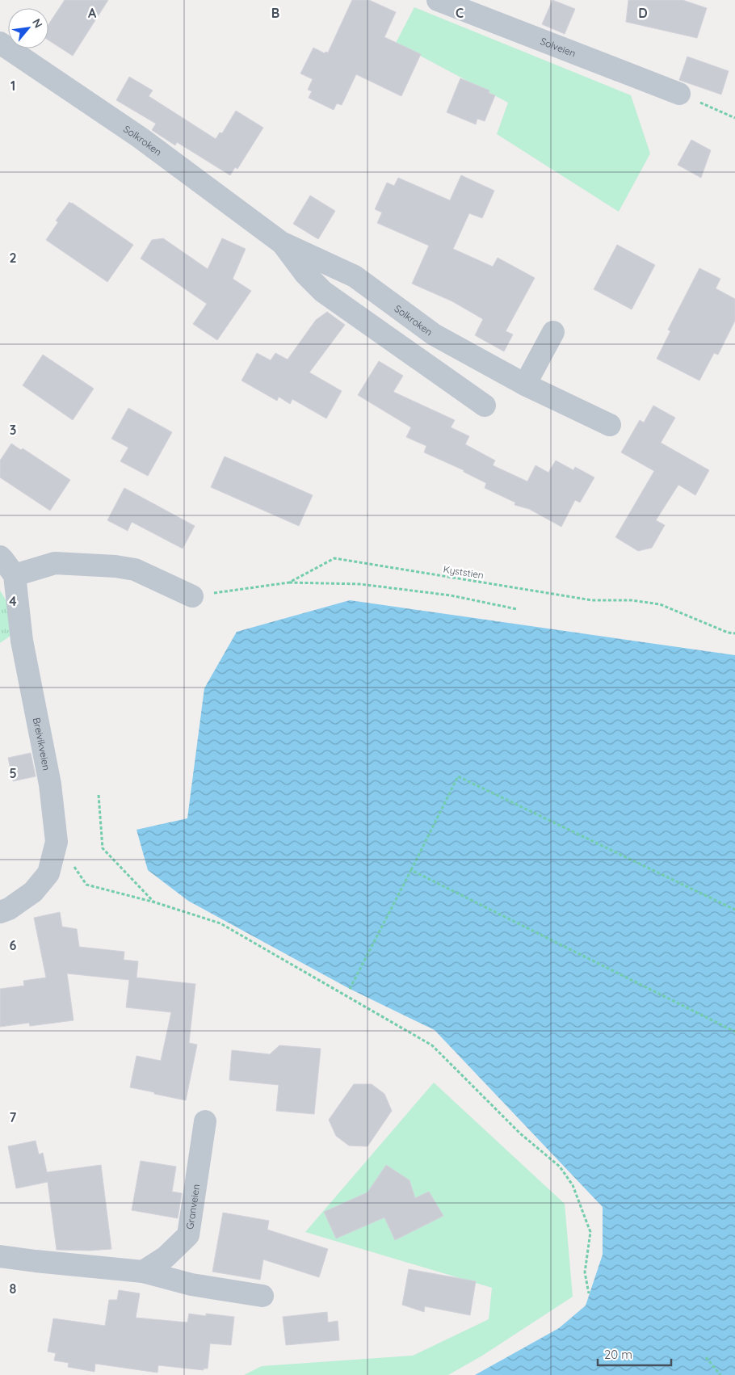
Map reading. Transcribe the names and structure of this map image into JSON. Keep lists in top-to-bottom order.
{
  "streets": {
    "street": [
      "Solveien",
      "Solkroken",
      "Breivikveien",
      "Granveien"
    ],
    "path": ["Kyststien"]
  },
  "scale_bar": "20 m",
  "north": "top right",
  "grid": {
    "columns": [
      "A",
      "B",
      "C",
      "D"
    ],
    "rows": [
      "1",
      "2",
      "3",
      "4",
      "5",
      "6",
      "7",
      "8"
    ]
  }
}
